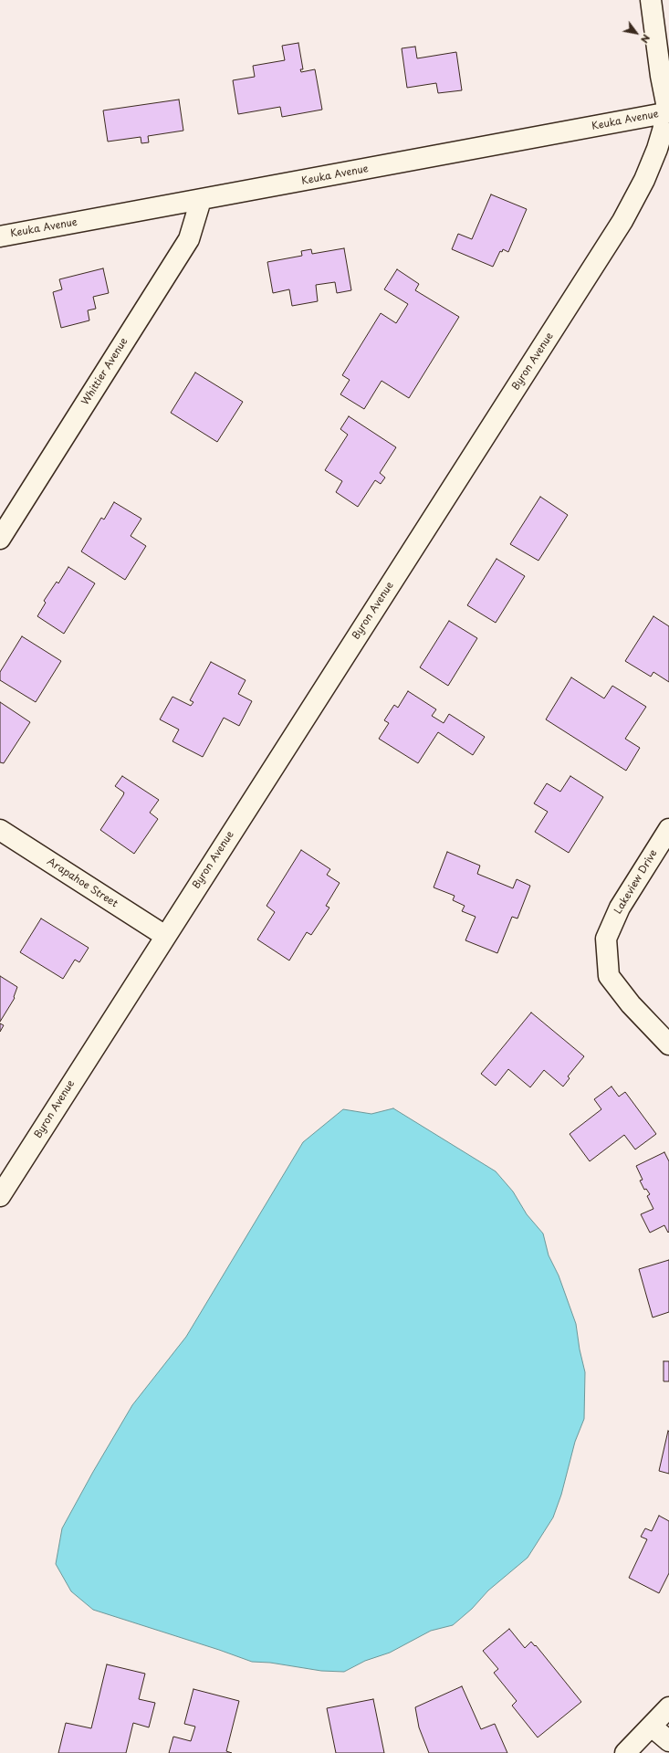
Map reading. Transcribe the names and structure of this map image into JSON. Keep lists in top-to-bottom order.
{
  "streets": {
    "street": [
      "Keuka Avenue",
      "Byron Avenue",
      "Whittier Avenue",
      "Lakeview Drive",
      "Arapahoe Street"
    ]
  },
  "crossings": [
    ["Keuka Avenue", "Byron Avenue"],
    ["Keuka Avenue", "Whittier Avenue"],
    ["Byron Avenue", "Arapahoe Street"]
  ],
  "north": "bottom right"
}
